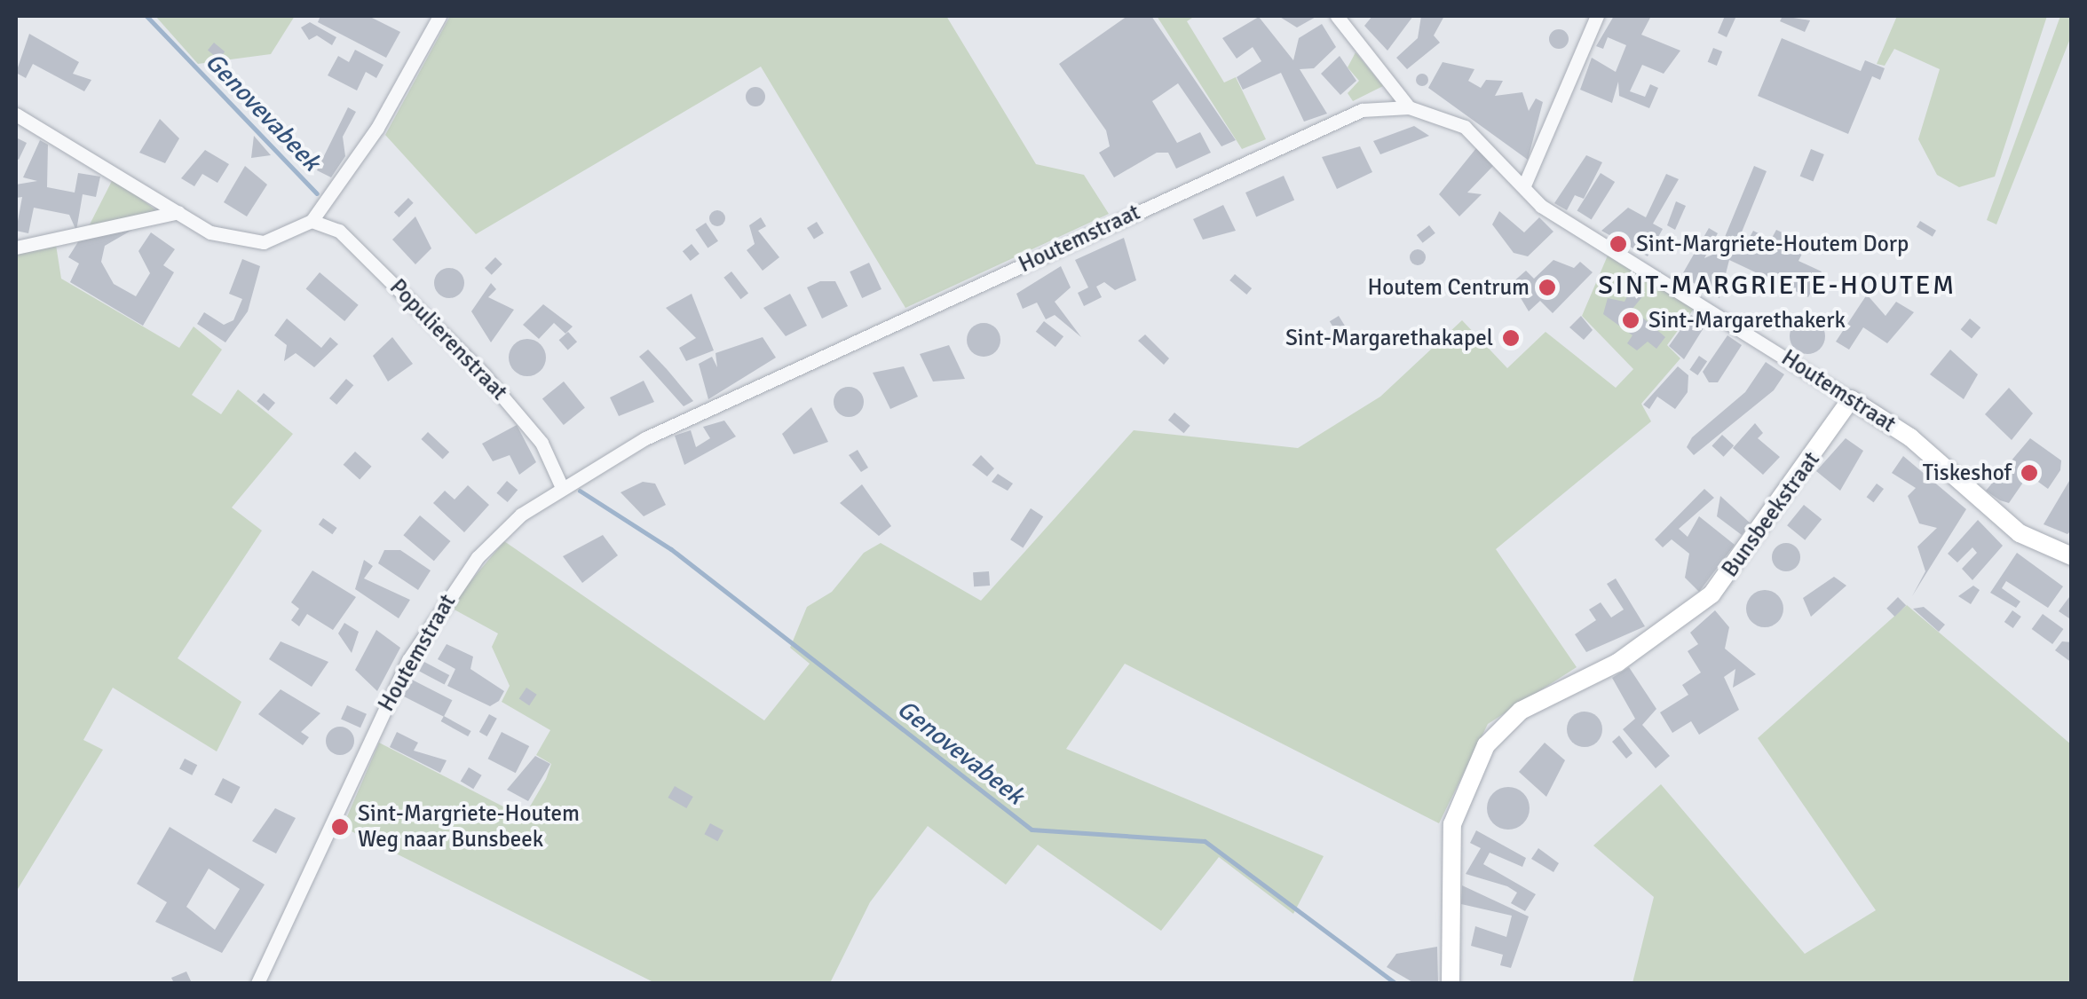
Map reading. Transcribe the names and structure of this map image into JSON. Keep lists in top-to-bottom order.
{
  "streets": {
    "street": ["Houtemstraat", "Populierenstraat", "Bunsbeekstraat"]
  },
  "crossings": [
    ["Houtemstraat", "Populierenstraat"],
    ["Houtemstraat", "Bunsbeekstraat"]
  ],
  "districts": ["SINT-MARGRIETE-HOUTEM"],
  "water": ["Genovevabeek"],
  "places": [
    "Sint-Margriete-Houtem Dorp",
    "Houtem Centrum",
    "Sint-Margarethakerk",
    "Sint-Margarethakapel",
    "Tiskeshof",
    "Sint-Margriete-Houtem Weg naar Bunsbeek"
  ]
}
